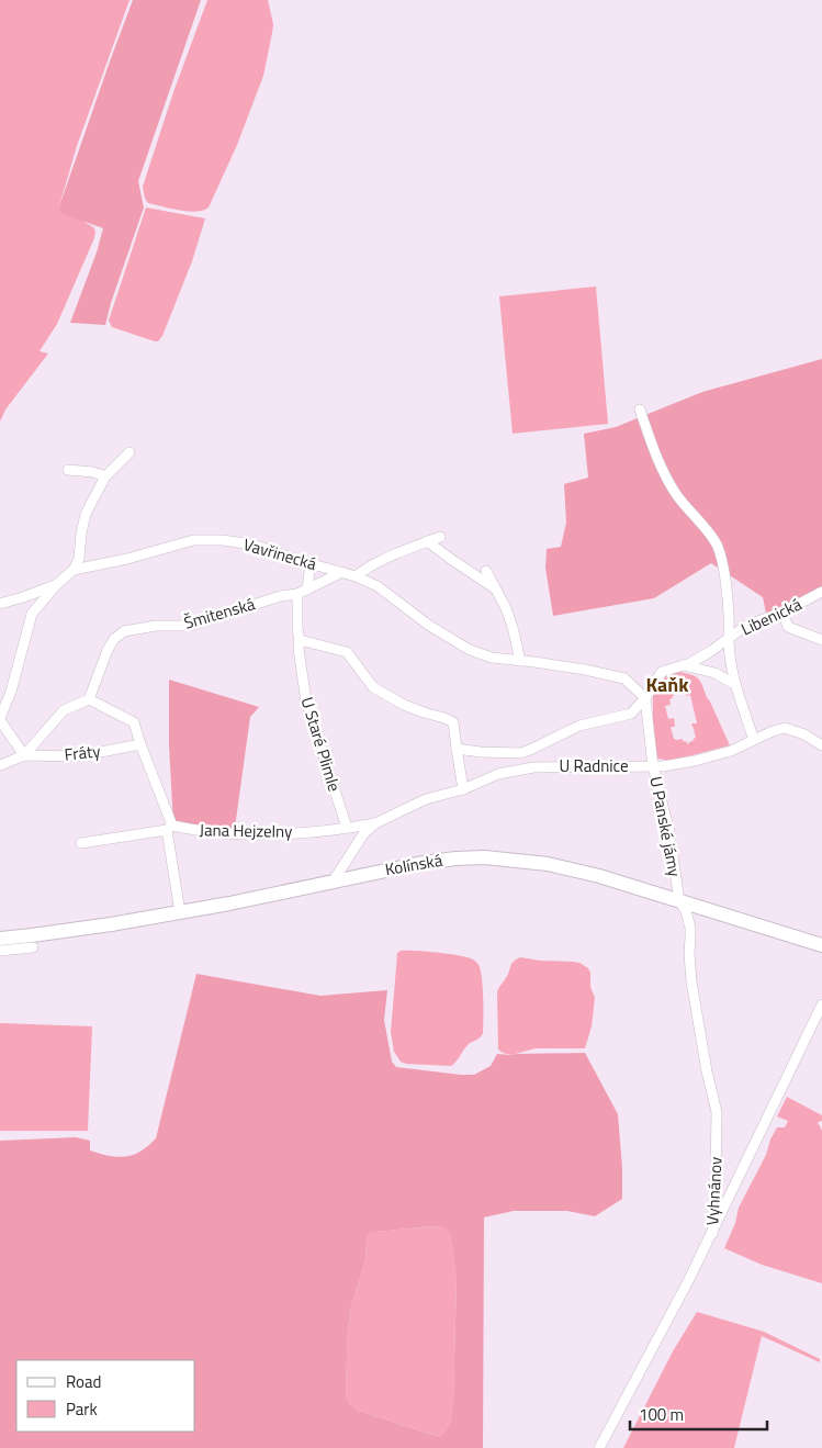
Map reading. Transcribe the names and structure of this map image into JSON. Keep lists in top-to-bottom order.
{
  "streets": {
    "street": [
      "Vavřinecká",
      "Šmitenská",
      "Libenická",
      "U Staré Plimle",
      "Fráty",
      "U Radnice",
      "U Panské jámy",
      "Jana Hejzelny",
      "Kolínská",
      "Vyhnánov"
    ]
  },
  "crossings": [
    ["Vavřinecká", "Šmitenská"],
    ["Vavřinecká", "Libenická"],
    ["Vavřinecká", "U Radnice"],
    ["Vavřinecká", "U Panské jámy"],
    ["Šmitenská", "U Staré Plimle"],
    ["Libenická", "U Radnice"],
    ["Libenická", "U Panské jámy"],
    ["U Staré Plimle", "Jana Hejzelny"],
    ["U Radnice", "U Panské jámy"],
    ["U Radnice", "Jana Hejzelny"],
    ["U Radnice", "Kolínská"],
    ["U Panské jámy", "Kolínská"],
    ["U Panské jámy", "Vyhnánov"],
    ["Kolínská", "Vyhnánov"]
  ],
  "districts": ["Kaňk"],
  "legend": ["Road", "Park"],
  "scale_bar": "100 m"
}
